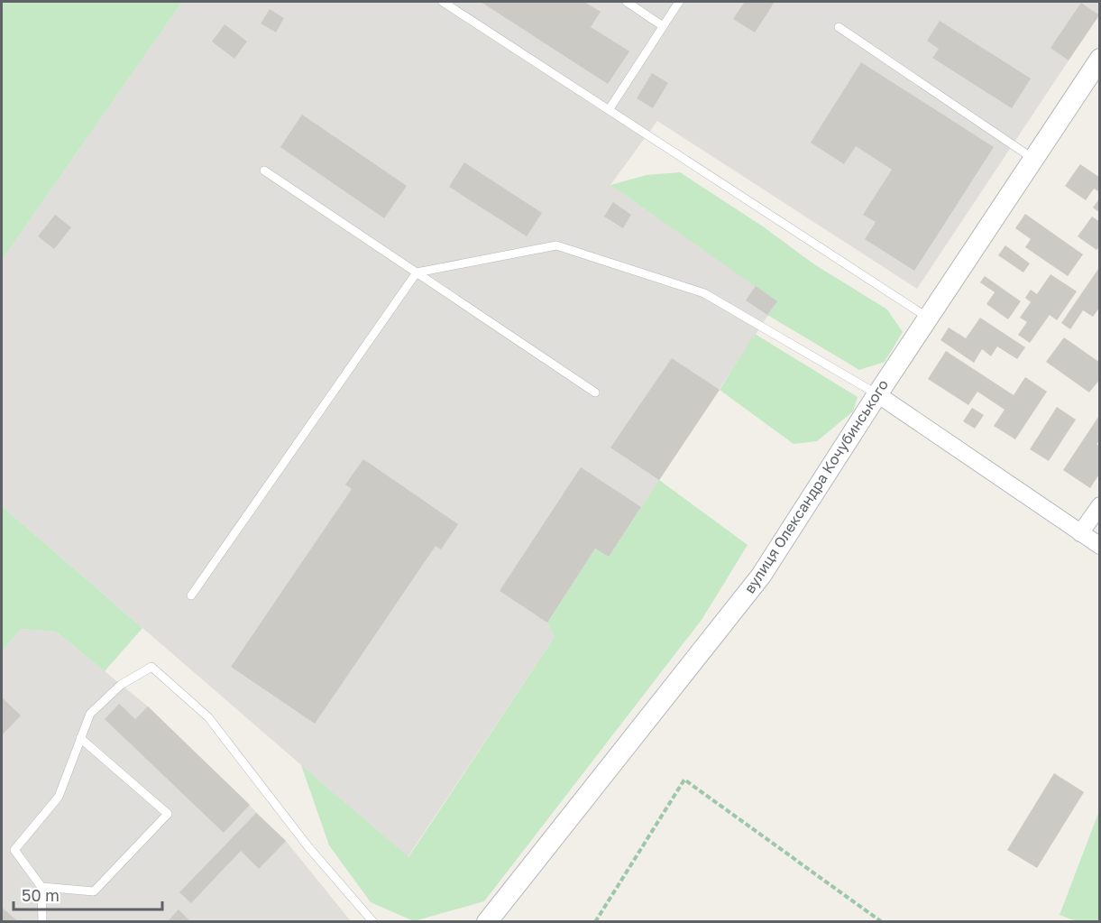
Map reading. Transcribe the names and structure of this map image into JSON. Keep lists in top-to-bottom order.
{
  "streets": {
    "street": ["вулиця Олександра Кочубинського"]
  },
  "scale_bar": "50 m"
}
